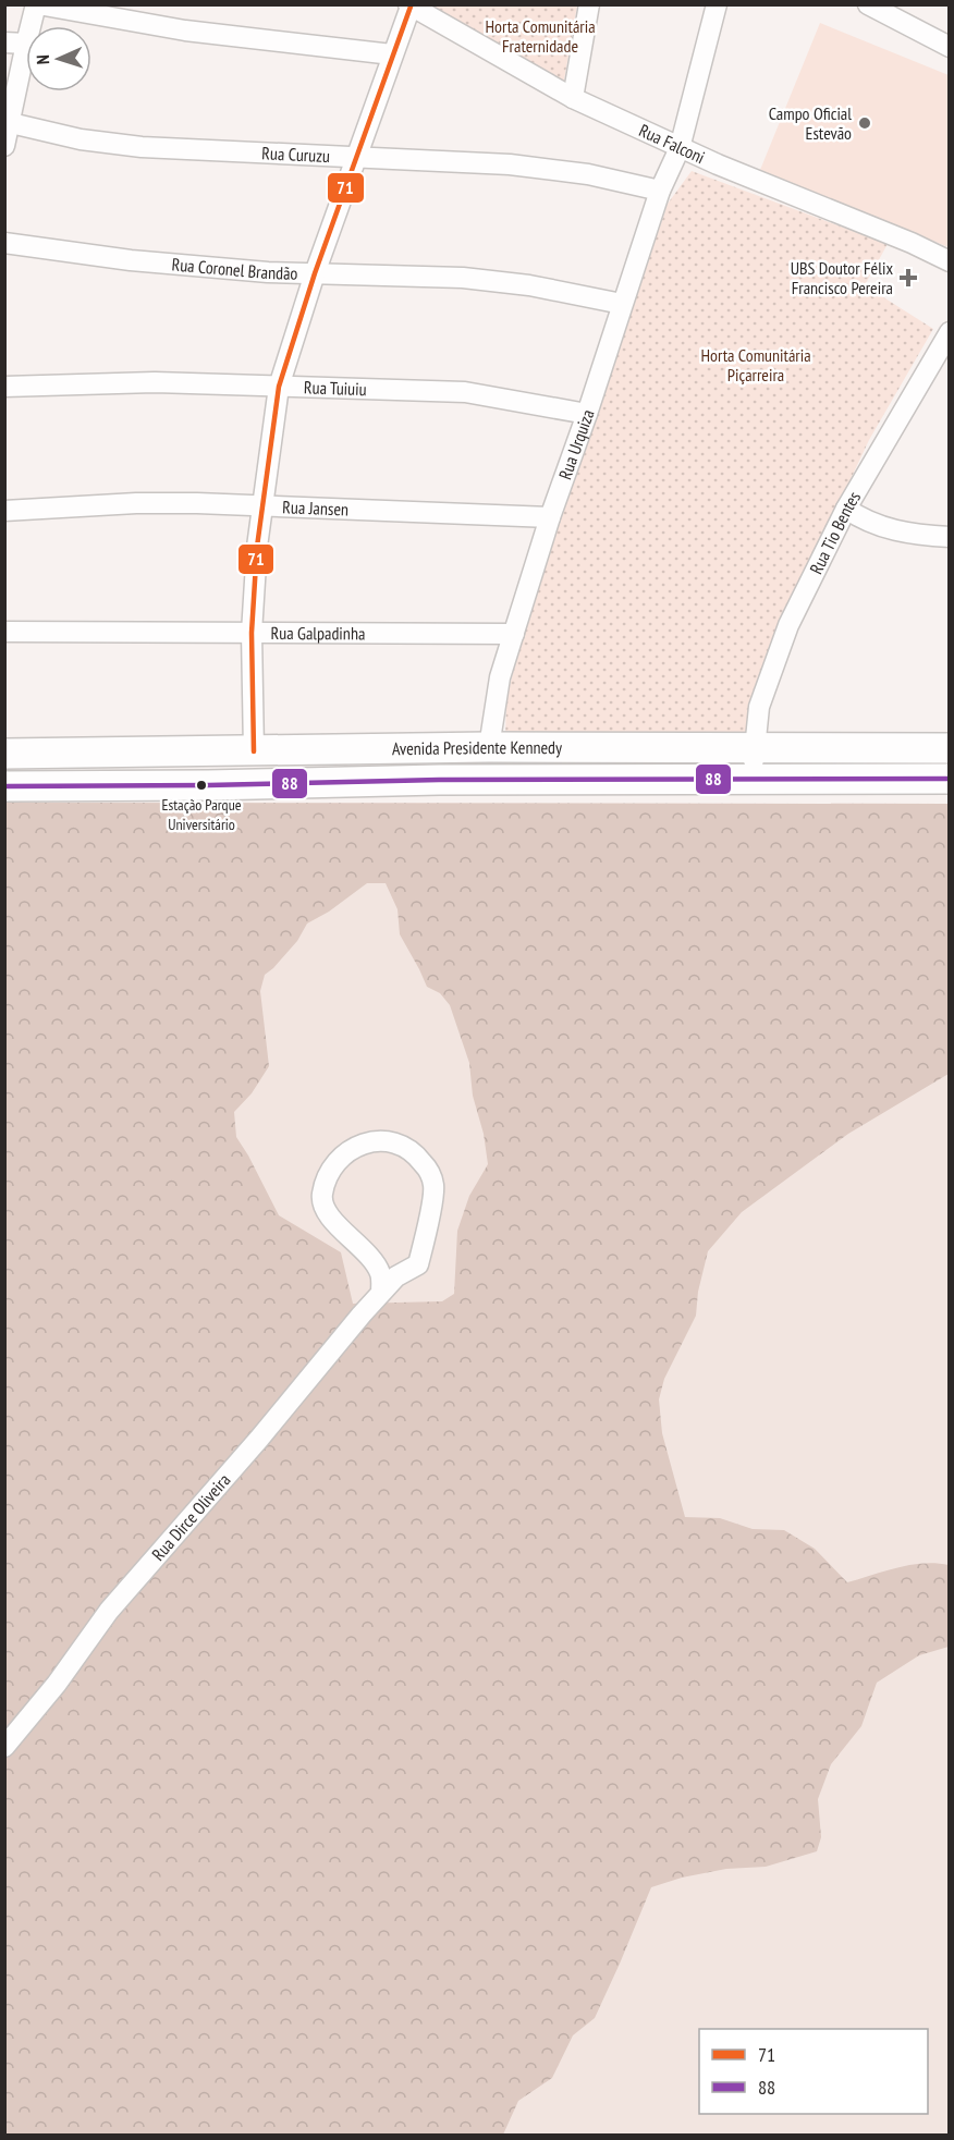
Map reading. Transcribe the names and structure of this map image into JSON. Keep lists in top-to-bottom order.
{
  "streets": {
    "main road": ["Avenida Presidente Kennedy"],
    "street": [
      "Rua Falconi",
      "Rua Curuzu",
      "Rua Coronel Brandão",
      "Rua Tuiuiu",
      "Rua Urquiza",
      "Rua Jansen",
      "Rua Tio Bentes",
      "Rua Galpadinha",
      "Rua Dirce Oliveira"
    ]
  },
  "crossings": [
    ["Rua Falconi", "Rua Urquiza"],
    ["Rua Curuzu", "Rua Urquiza"],
    ["Rua Coronel Brandão", "Rua Urquiza"],
    ["Rua Tuiuiu", "Rua Urquiza"],
    ["Rua Urquiza", "Rua Jansen"],
    ["Rua Urquiza", "Rua Galpadinha"],
    ["Rua Urquiza", "Avenida Presidente Kennedy"],
    ["Rua Tio Bentes", "Avenida Presidente Kennedy"]
  ],
  "parks": ["Horta Comunitária Fraternidade", "Horta Comunitária Piçarreira"],
  "places": {
    "other": ["Campo Oficial Estevão", "Estação Parque Universitário"],
    "health": ["UBS Doutor Félix Francisco Pereira"]
  },
  "lines": ["transit line 71", "transit line 88"],
  "legend": ["71", "88"],
  "north": "left"
}
